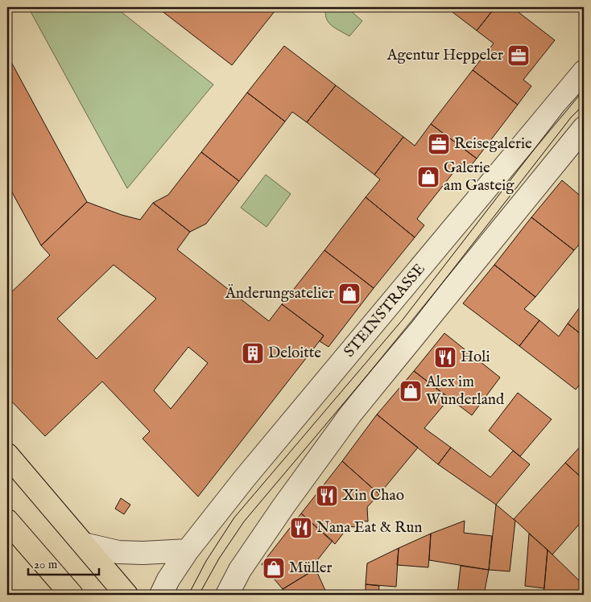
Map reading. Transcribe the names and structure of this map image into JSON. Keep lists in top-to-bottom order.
{
  "streets": {
    "street": ["STEINSTRASSE"]
  },
  "places": {
    "office": ["Agentur Heppeler", "Reisegalerie"],
    "shop": [
      "Galerie am Gasteig",
      "Änderungsatelier",
      "Alex im Wunderland",
      "Müller"
    ],
    "building": ["Deloitte"],
    "restaurant": ["Holi", "Xin Chao", "Nana Eat & Run"]
  },
  "scale_bar": "20 m"
}
